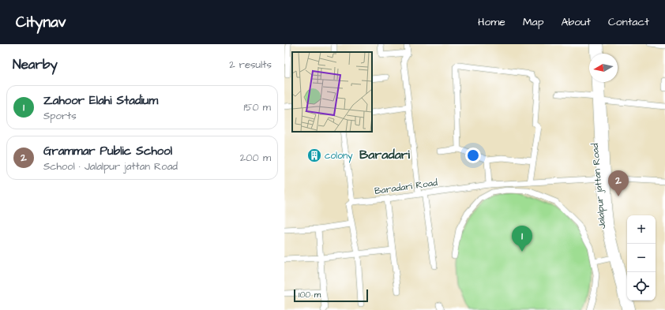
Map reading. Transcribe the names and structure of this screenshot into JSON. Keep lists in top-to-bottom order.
{
  "streets": {
    "main road": ["Jalalpur jattan Road"],
    "street": ["Baradari Road"]
  },
  "crossings": [
    ["Jalalpur jattan Road", "Baradari Road"]
  ],
  "districts": ["Baradari"],
  "places": {
    "building": ["colony"]
  },
  "scale_bar": "100 m",
  "north": "left",
  "page": {
    "header": "Citynav",
    "nav": [
      "Home",
      "Map",
      "About",
      "Contact"
    ],
    "heading": ["Nearby", "2 results"],
    "list": [
      {
        "mark": "1",
        "name": "Zahoor Elahi Stadium",
        "note": "Sports",
        "value": "150 m"
      },
      {
        "mark": "2",
        "name": "Grammar Public School",
        "note": "School · Jalalpur jattan Road",
        "value": "200 m"
      }
    ],
    "pins": ["2", "1"],
    "map_buttons": ["+", "−"],
    "scale": "100 m"
  }
}
